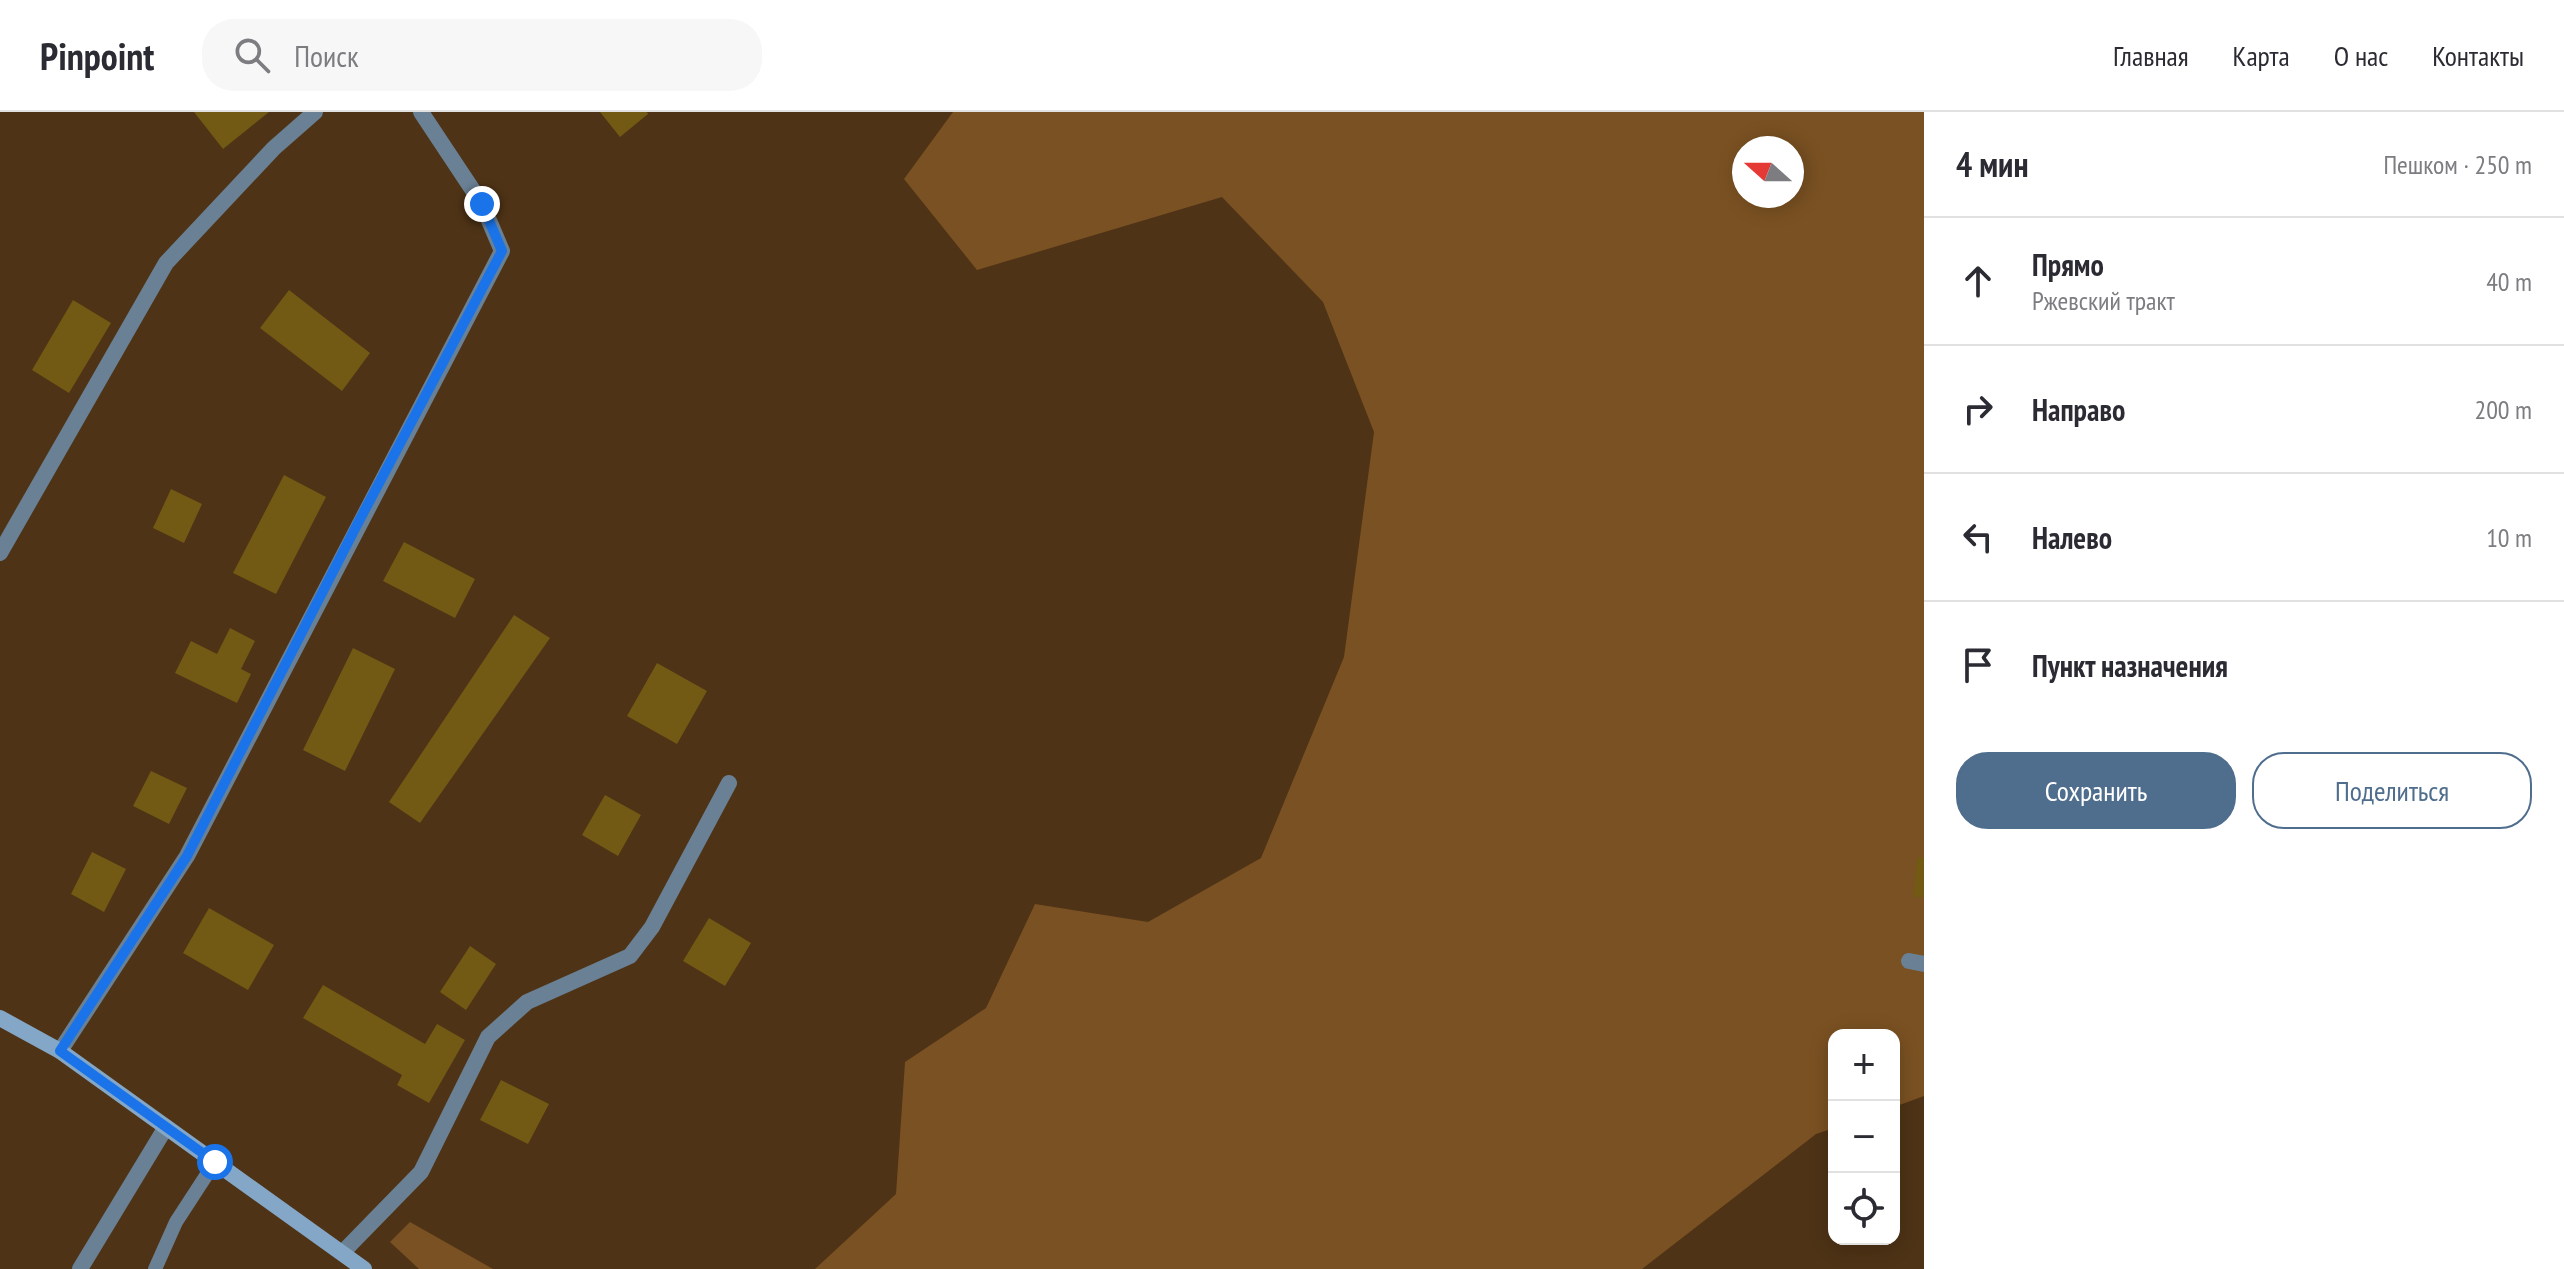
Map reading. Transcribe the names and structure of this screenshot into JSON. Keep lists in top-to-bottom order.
{
  "north": "left",
  "page": {
    "header": "Pinpoint",
    "search": "Поиск",
    "nav": [
      "Главная",
      "Карта",
      "О нас",
      "Контакты"
    ],
    "heading": ["4 мин", "Пешком · 250 m"],
    "list": [
      ["Прямо", "Ржевский тракт", "40 m"],
      ["Направо", "200 m"],
      ["Налево", "10 m"],
      "Пункт назначения"
    ],
    "buttons": ["Сохранить", "Поделиться"],
    "map_buttons": ["+", "−"]
  }
}
